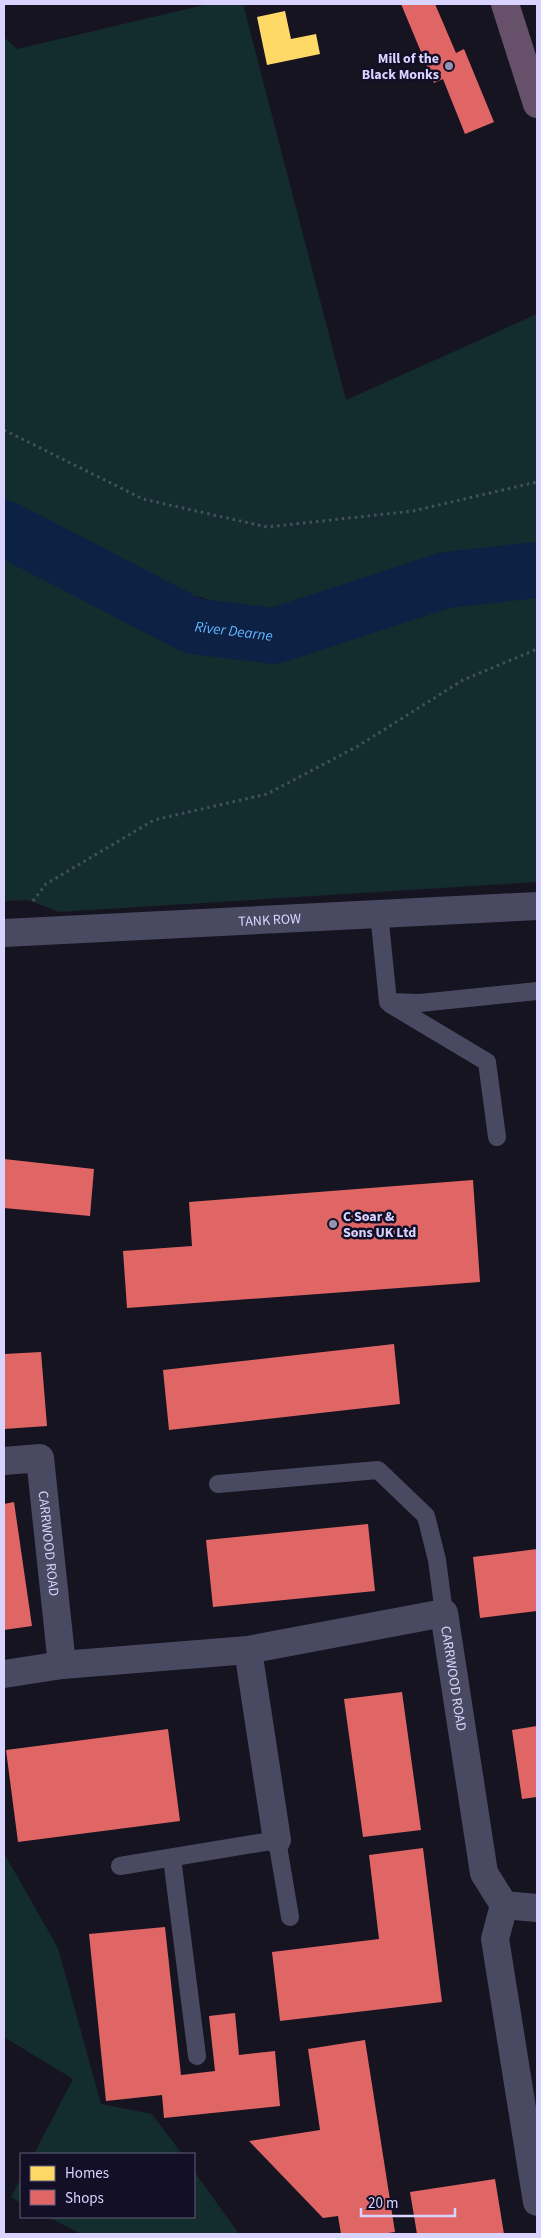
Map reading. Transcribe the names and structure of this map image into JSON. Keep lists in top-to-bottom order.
{
  "streets": {
    "street": ["TANK ROW", "CARRWOOD ROAD"]
  },
  "water": ["River Dearne"],
  "places": ["Mill of the Black Monks", "C Soar & Sons UK Ltd"],
  "legend": ["Homes", "Shops"],
  "scale_bar": "20 m"
}
